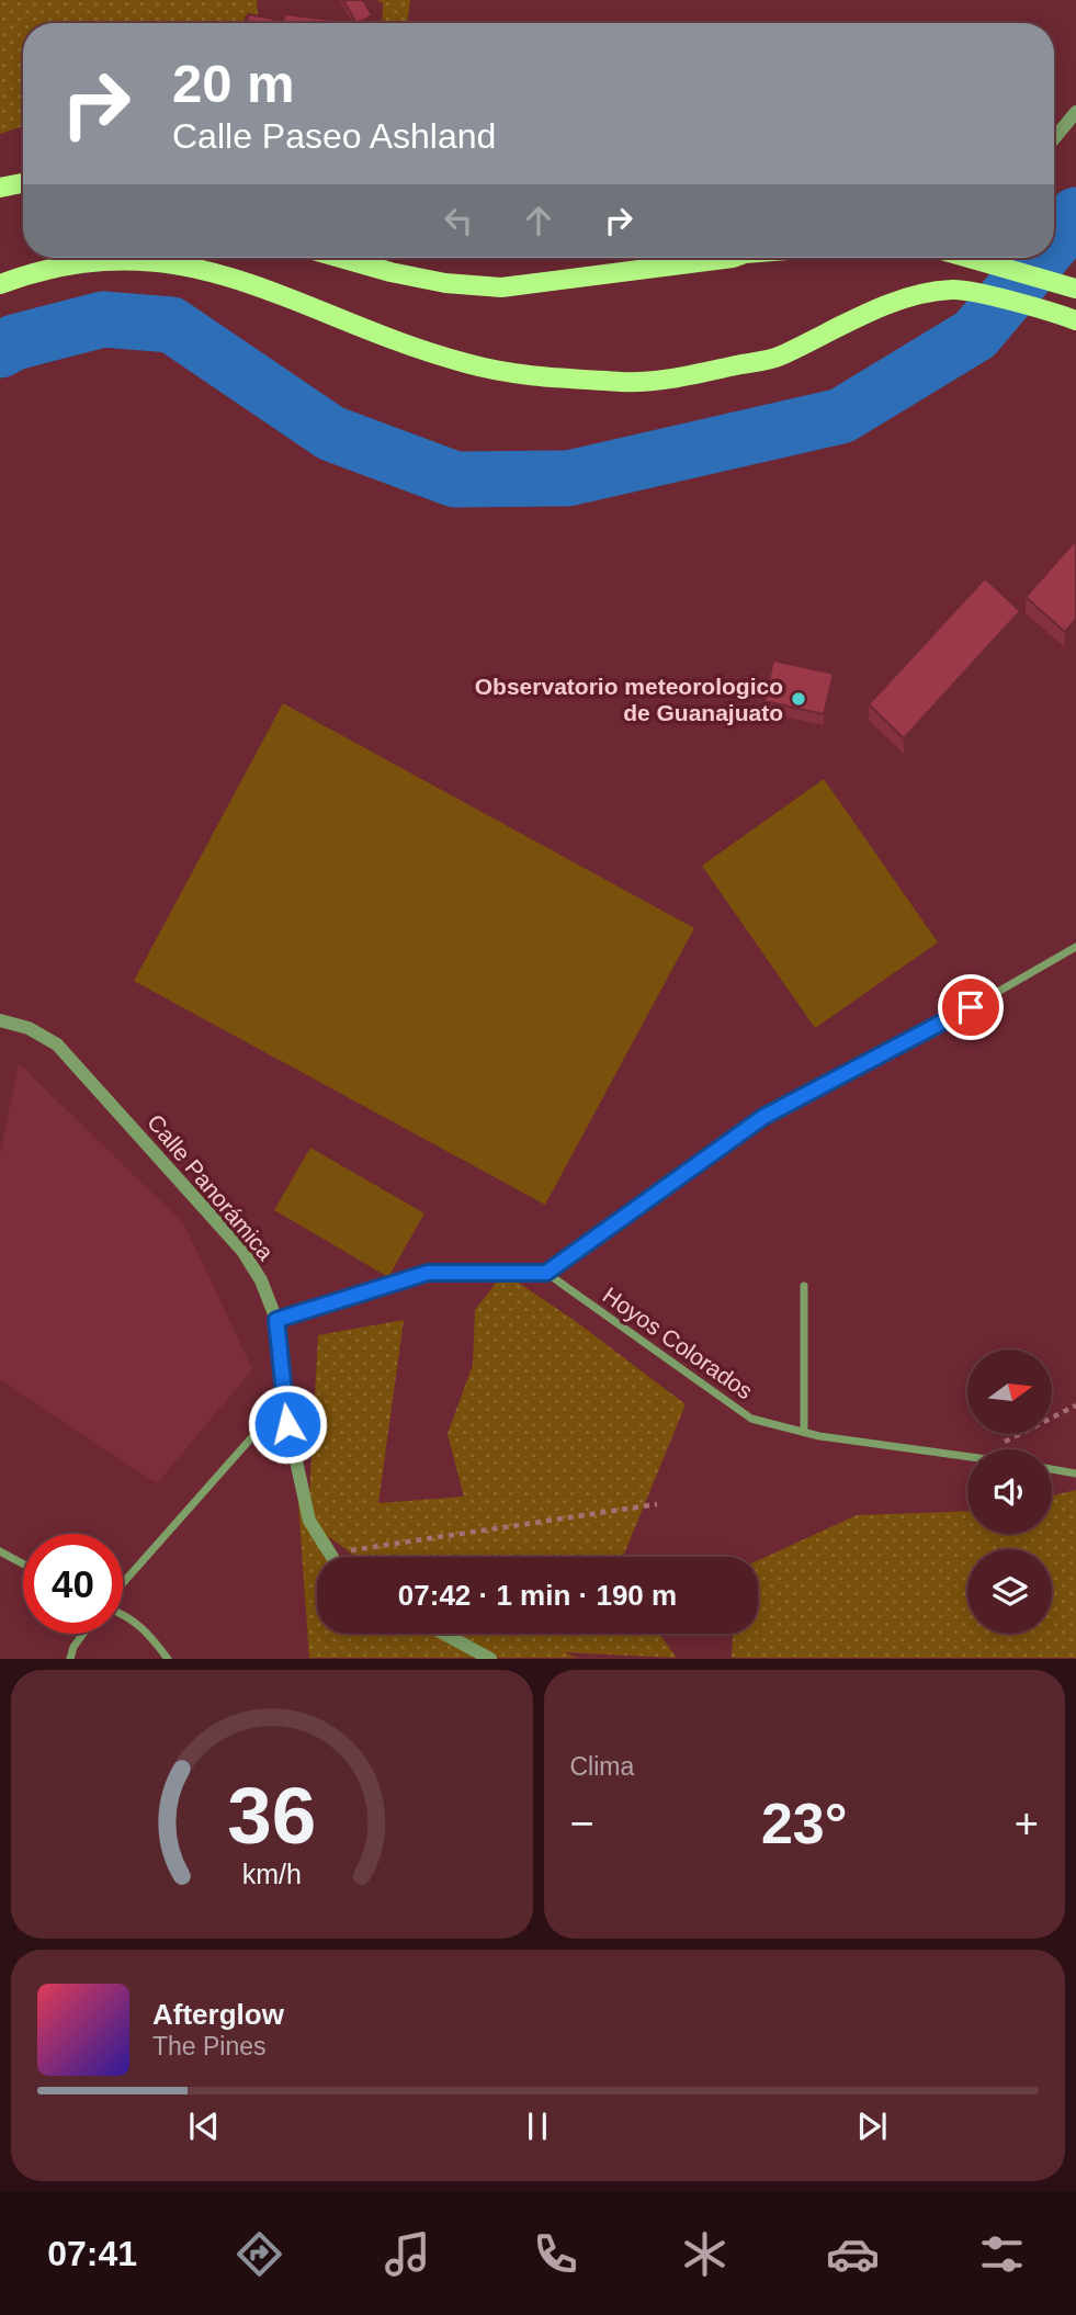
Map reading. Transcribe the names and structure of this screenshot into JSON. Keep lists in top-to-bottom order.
{
  "streets": {
    "street": ["Calle Panorámica", "Hoyos Colorados"]
  },
  "places": ["Observatorio meteorologico de Guanajuato"],
  "north": "right",
  "page": {
    "turn": ["20 m", "Calle Paseo Ashland"],
    "limit": "40",
    "trip": "07:42 · 1 min · 190 m",
    "tile": "Clima",
    "heat": ["−", "23°", "+"],
    "song": ["Afterglow", "The Pines"],
    "tabs": "07:41",
    "gauge": ["36", "km/h"]
  }
}
